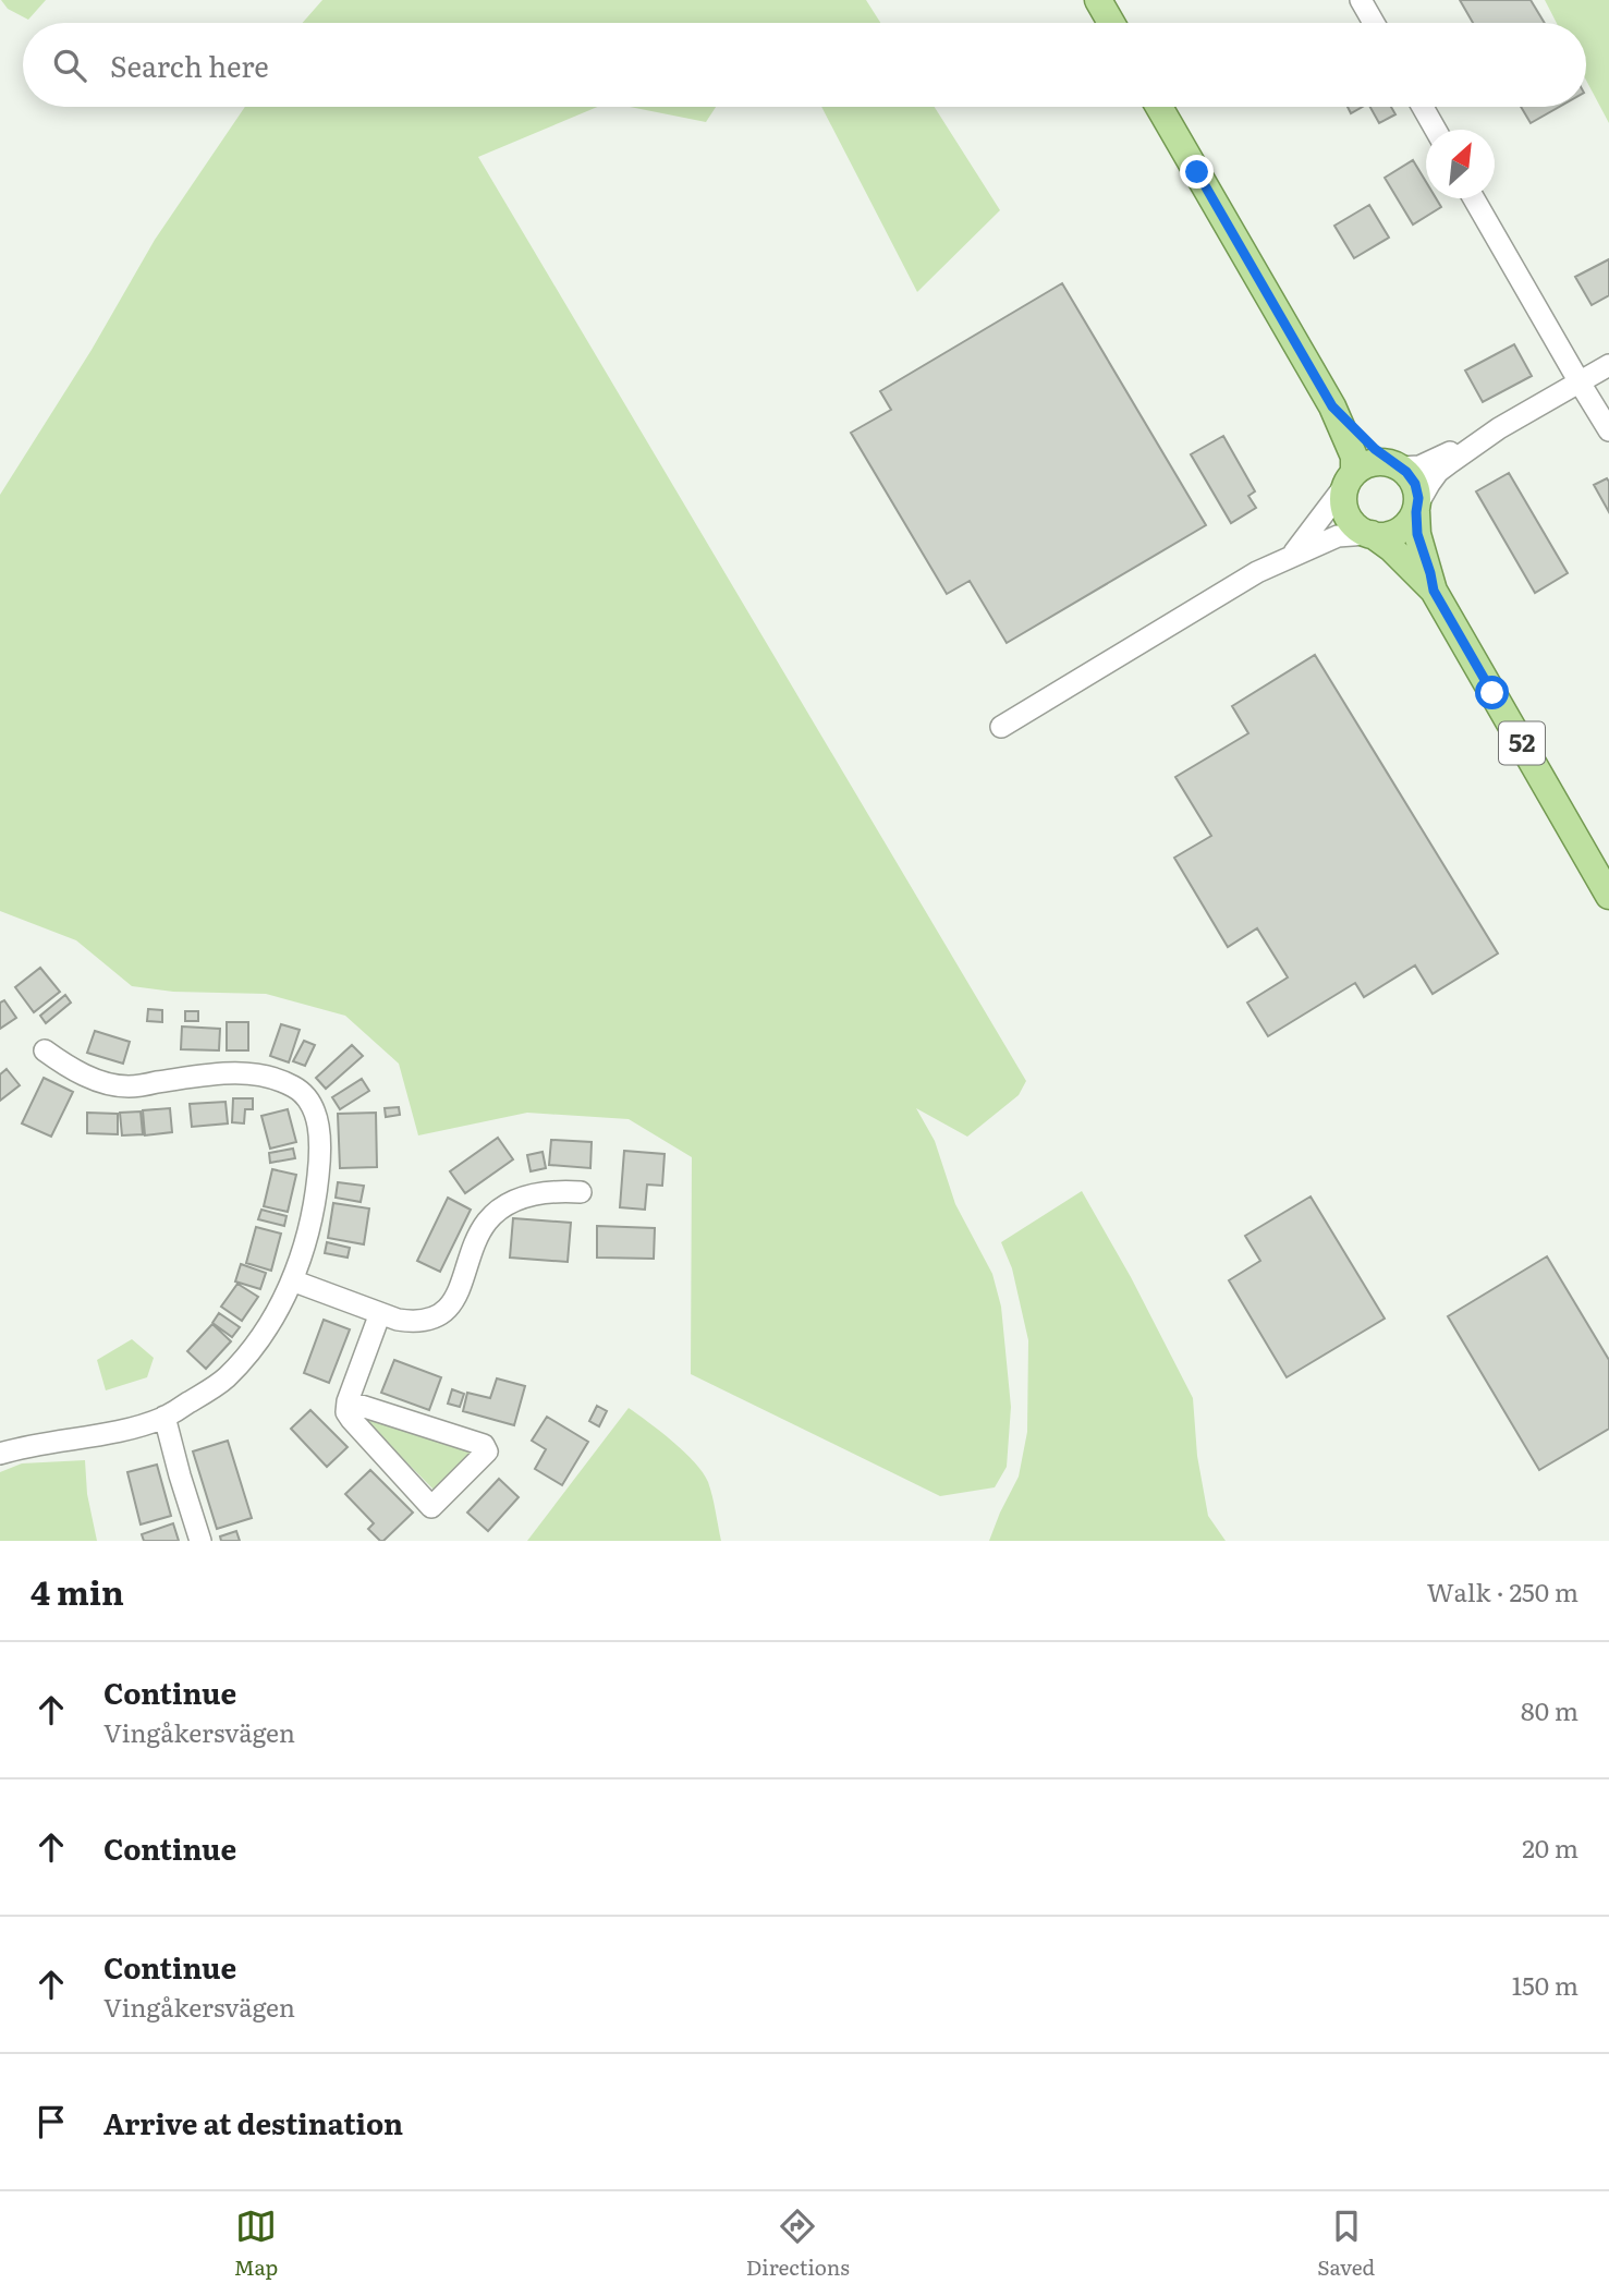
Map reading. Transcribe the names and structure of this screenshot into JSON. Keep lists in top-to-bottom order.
{
  "streets": {
    "main road": ["52"]
  },
  "north": "top right",
  "page": {
    "search": "Search here",
    "heading": ["4 min", "Walk · 250 m"],
    "list": [
      ["Continue", "Vingåkersvägen", "80 m"],
      ["Continue", "20 m"],
      ["Continue", "Vingåkersvägen", "150 m"],
      "Arrive at destination"
    ],
    "nav": ["Map", "Directions", "Saved"]
  }
}
